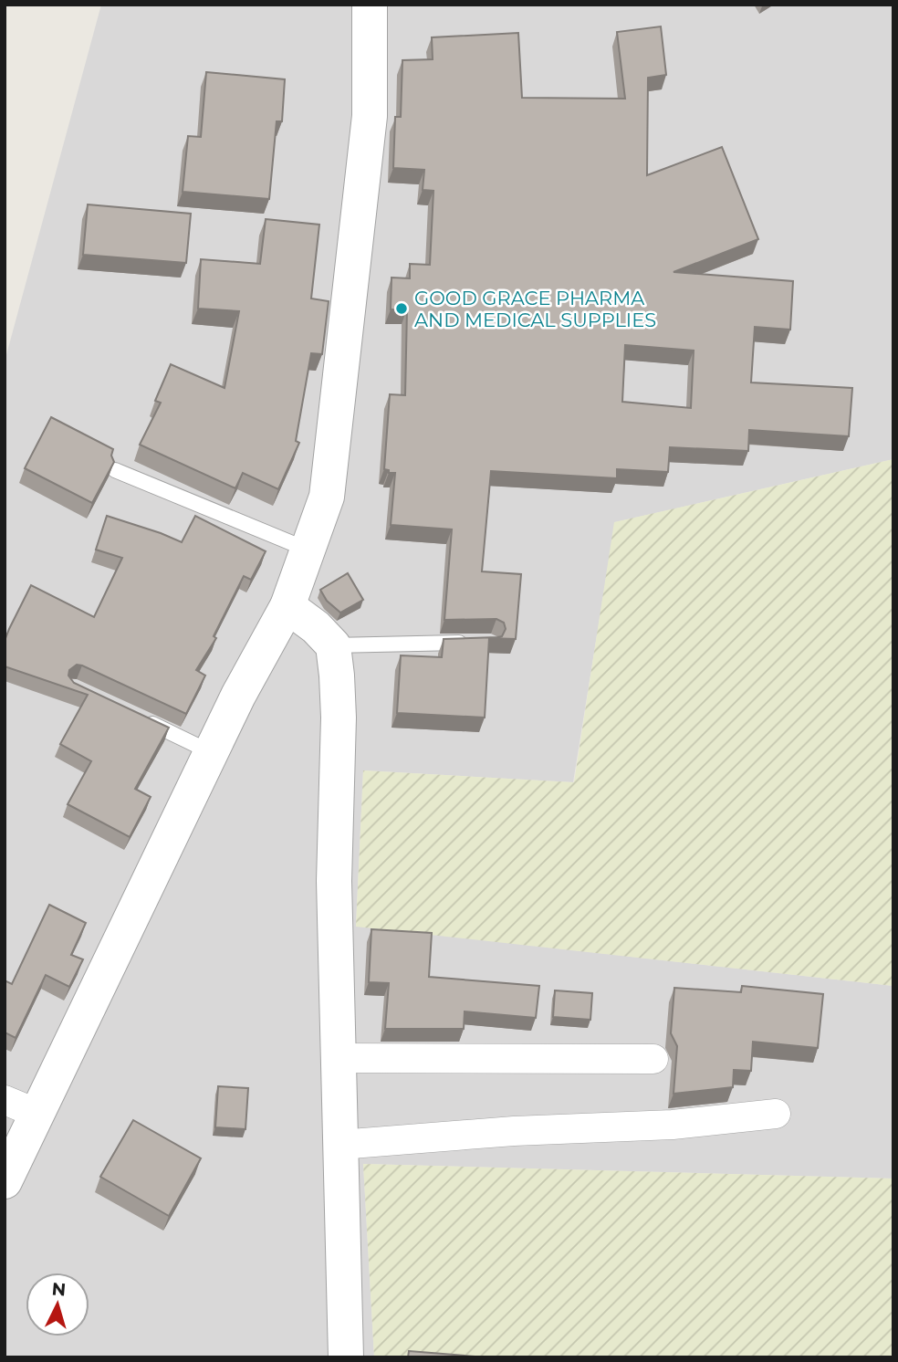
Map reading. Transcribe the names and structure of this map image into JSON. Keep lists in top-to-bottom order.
{
  "places": ["GOOD GRACE PHARMA AND MEDICAL SUPPLIES"],
  "north": "top"
}
